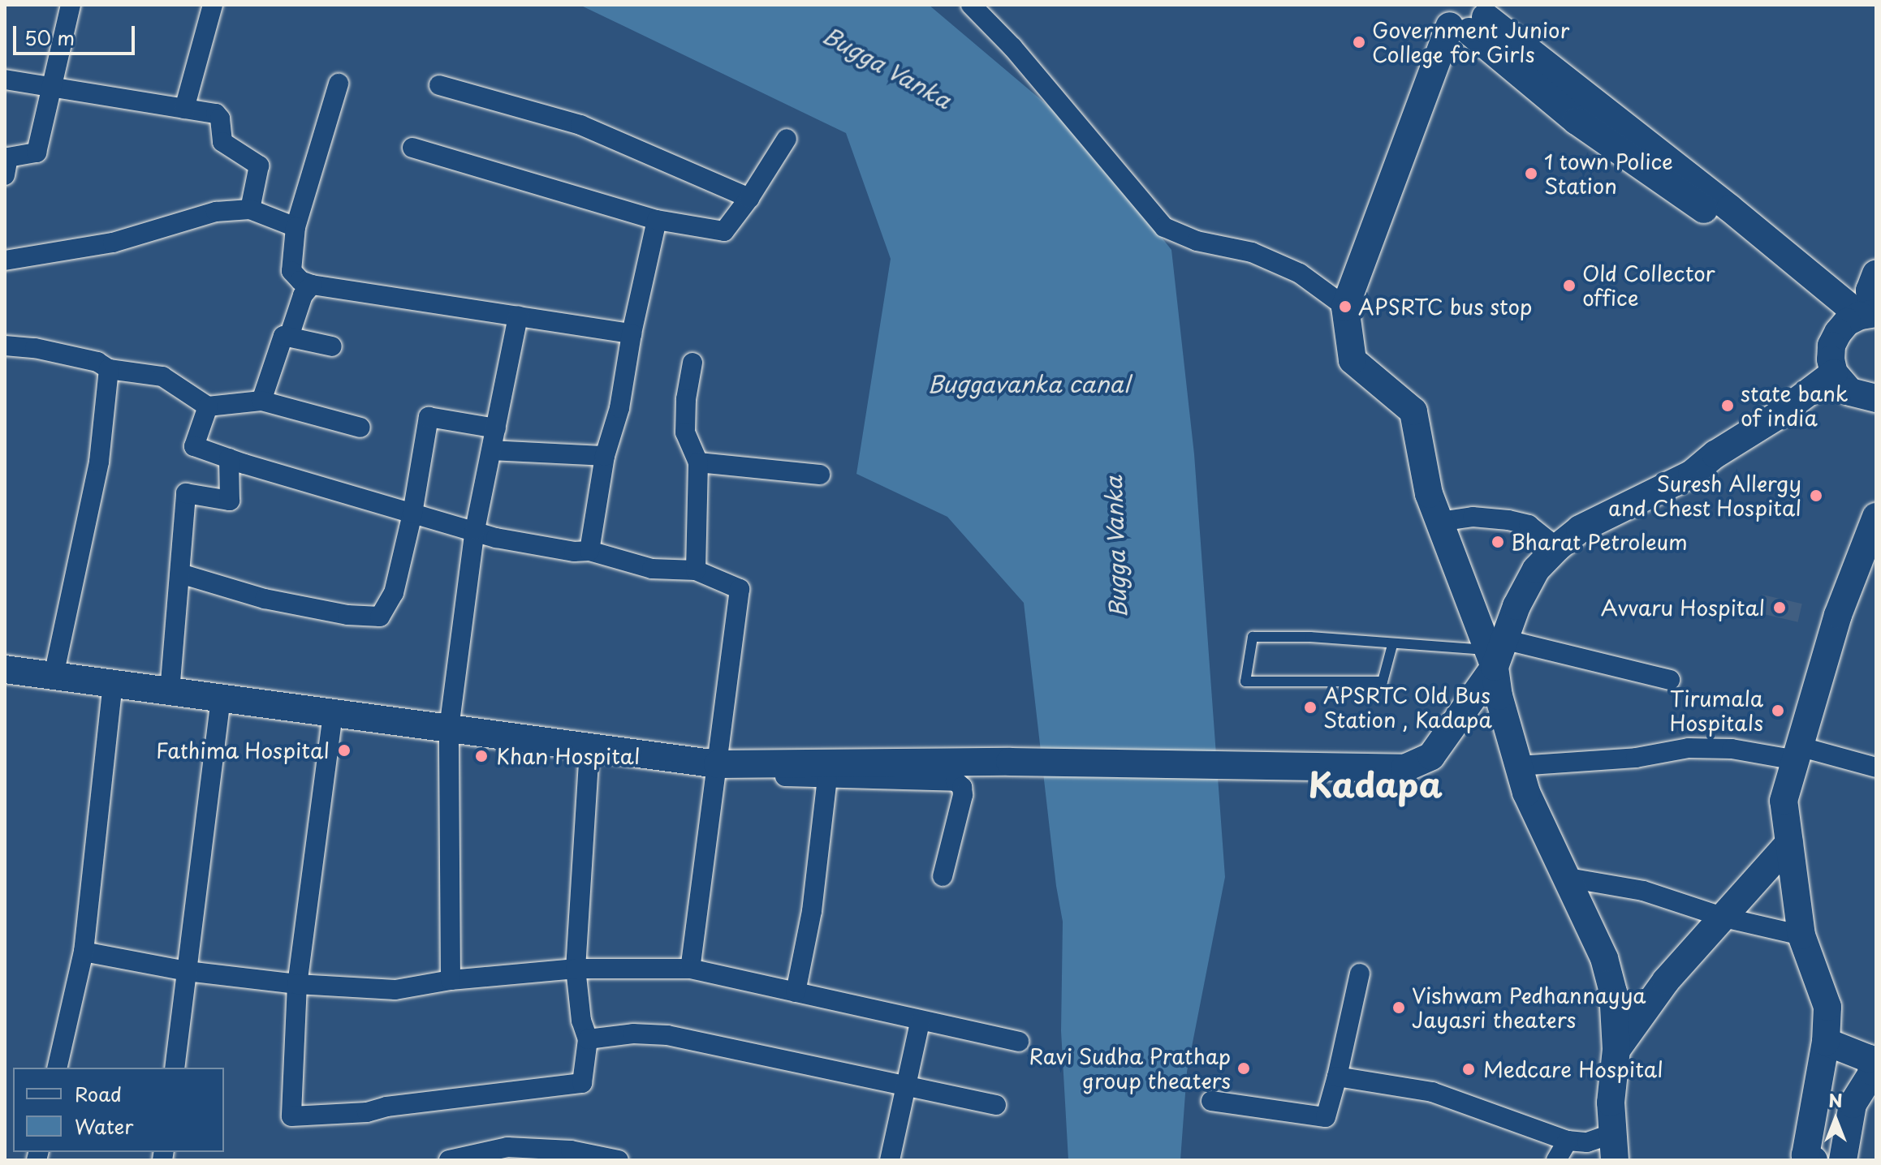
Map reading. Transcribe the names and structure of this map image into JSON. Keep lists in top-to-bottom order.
{
  "districts": ["Kadapa"],
  "water": ["Bugga Vanka", "Buggavanka canal"],
  "places": [
    "Government Junior College for Girls",
    "1 town Police Station",
    "Old Collector office",
    "APSRTC bus stop",
    "state bank of india",
    "Suresh Allergy and Chest Hospital",
    "Bharat Petroleum",
    "Avvaru Hospital",
    "APSRTC Old Bus Station , Kadapa",
    "Tirumala Hospitals",
    "Fathima Hospital",
    "Khan Hospital",
    "Vishwam Pedhannayya Jayasri theaters",
    "Ravi Sudha Prathap group theaters",
    "Medcare Hospital"
  ],
  "legend": ["Road", "Water"],
  "scale_bar": "50 m",
  "north": "top"
}
